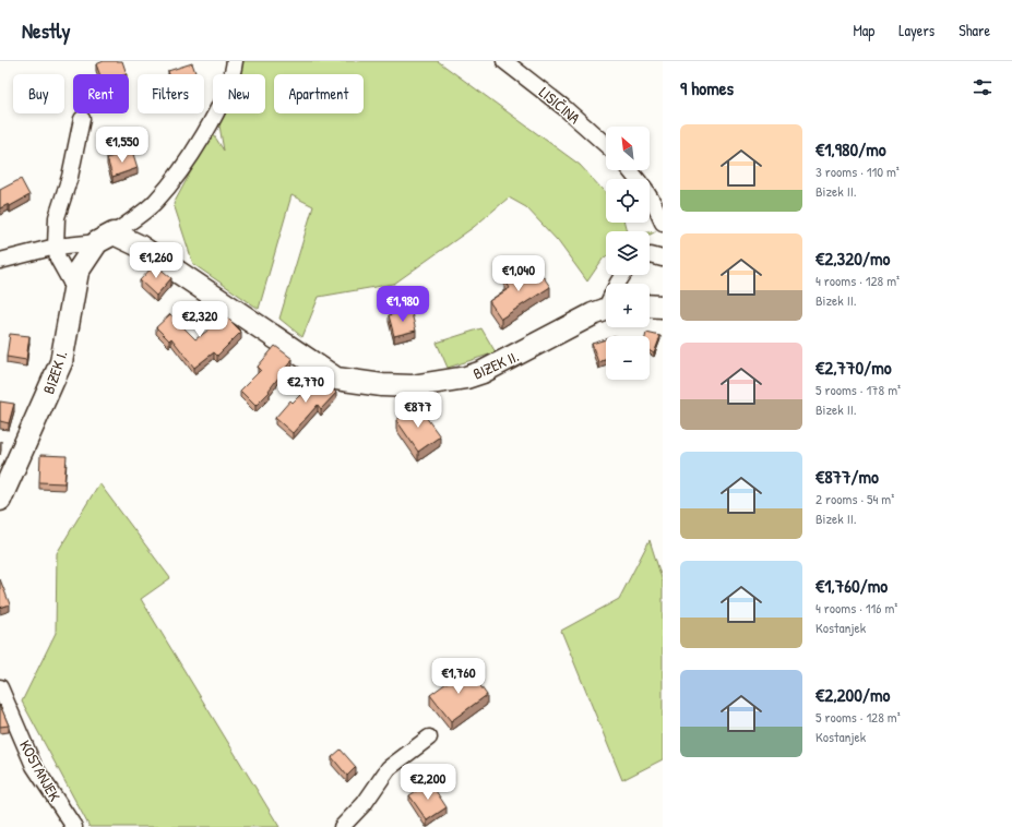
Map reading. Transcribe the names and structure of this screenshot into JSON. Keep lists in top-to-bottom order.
{
  "streets": {
    "street": [
      "LISIČINA",
      "BIZEK II.",
      "BIZEK I.",
      "KOSTANJEK"
    ]
  },
  "crossings": [
    ["BIZEK II.", "BIZEK I."]
  ],
  "north": "top left",
  "page": {
    "header": "Nestly",
    "nav": ["Map", "Layers", "Share"],
    "heading": "9 homes",
    "chip": [
      "Buy",
      "Rent",
      "Filters",
      "New",
      "Apartment"
    ],
    "list": [
      {
        "name": "€1,980/mo",
        "note": "3 rooms · 110 m² · Bizek II."
      },
      {
        "name": "€2,320/mo",
        "note": "4 rooms · 128 m² · Bizek II."
      },
      {
        "name": "€2,770/mo",
        "note": "5 rooms · 178 m² · Bizek II."
      },
      {
        "name": "€877/mo",
        "note": "2 rooms · 54 m² · Bizek II."
      },
      {
        "name": "€1,760/mo",
        "note": "4 rooms · 116 m² · Kostanjek"
      },
      {
        "name": "€2,200/mo",
        "note": "5 rooms · 128 m² · Kostanjek"
      }
    ],
    "map_buttons": ["+", "−"],
    "price": [
      "€1,550",
      "€1,260",
      "€1,040",
      "€1,980",
      "€2,320",
      "€2,770",
      "€877",
      "€1,760",
      "€2,200"
    ]
  }
}
